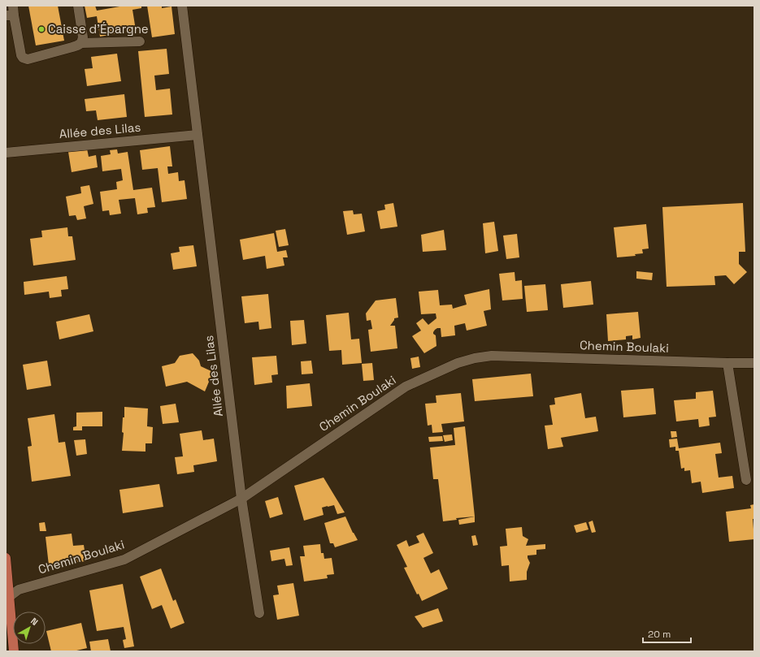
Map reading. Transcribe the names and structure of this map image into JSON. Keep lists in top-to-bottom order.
{
  "streets": {
    "street": ["Allée des Lilas", "Chemin Boulaki"]
  },
  "crossings": [
    ["Allée des Lilas", "Chemin Boulaki"]
  ],
  "places": ["Caisse d'Épargne"],
  "scale_bar": "20 m",
  "north": "top right"
}
